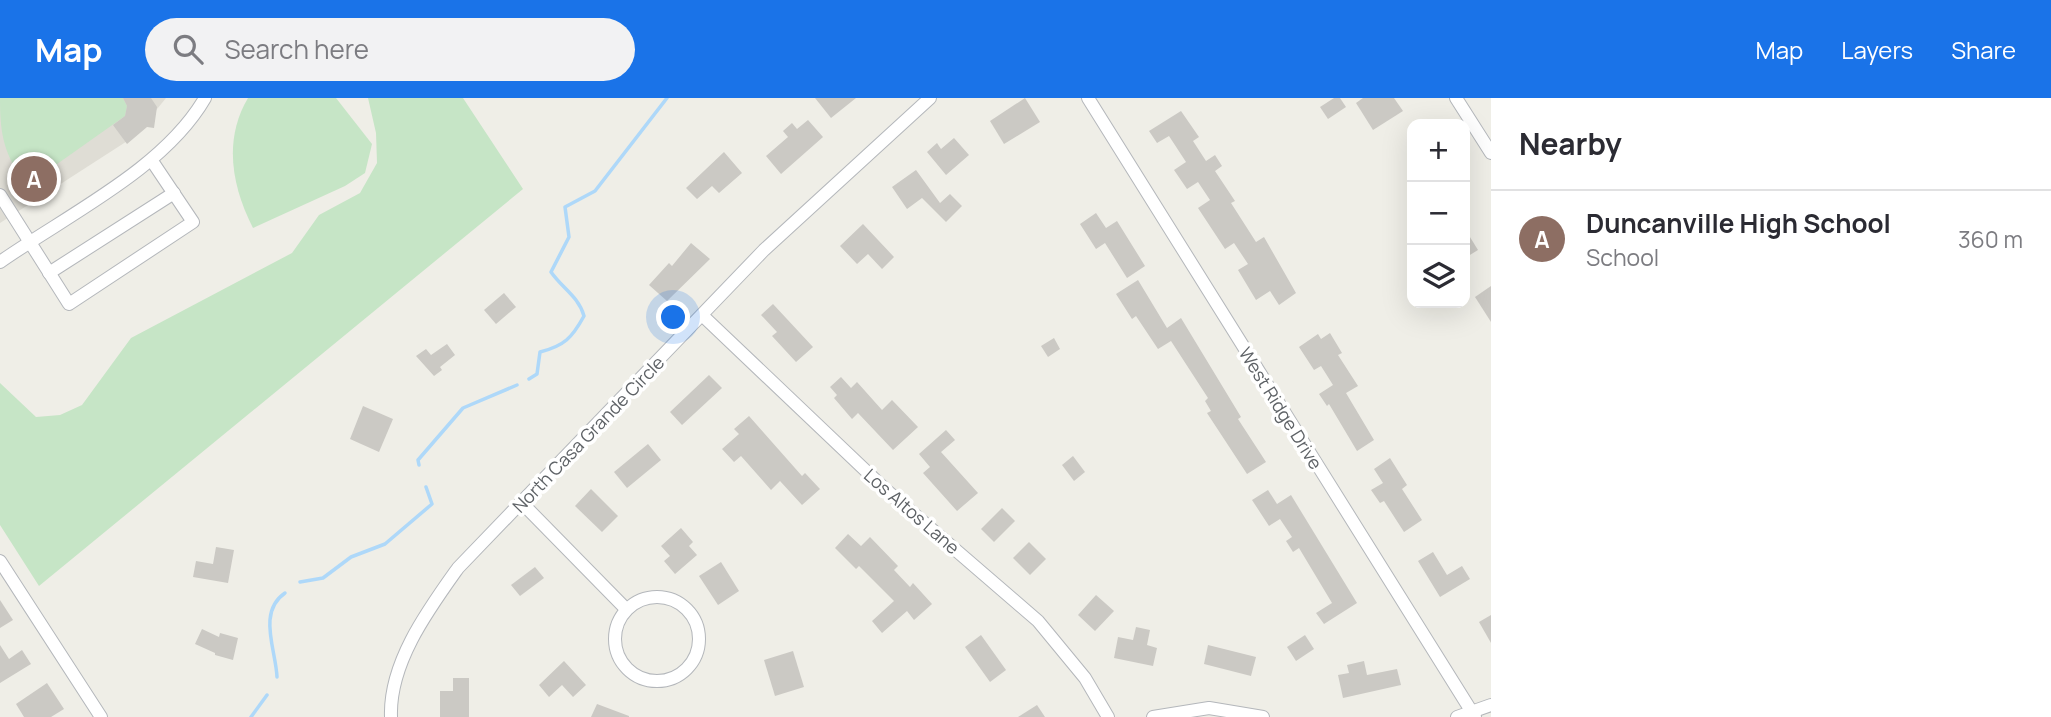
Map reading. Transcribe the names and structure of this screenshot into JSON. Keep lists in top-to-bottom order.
{
  "streets": {
    "street": ["West Ridge Drive", "North Casa Grande Circle", "Los Altos Lane"]
  },
  "crossings": [
    ["North Casa Grande Circle", "Los Altos Lane"]
  ],
  "page": {
    "header": "Map",
    "search": "Search here",
    "nav": ["Map", "Layers", "Share"],
    "heading": "Nearby",
    "map_buttons": ["+", "−"],
    "pins": "A",
    "list": [
      {
        "mark": "A",
        "name": "Duncanville High School",
        "note": "School",
        "value": "360 m"
      }
    ]
  }
}
